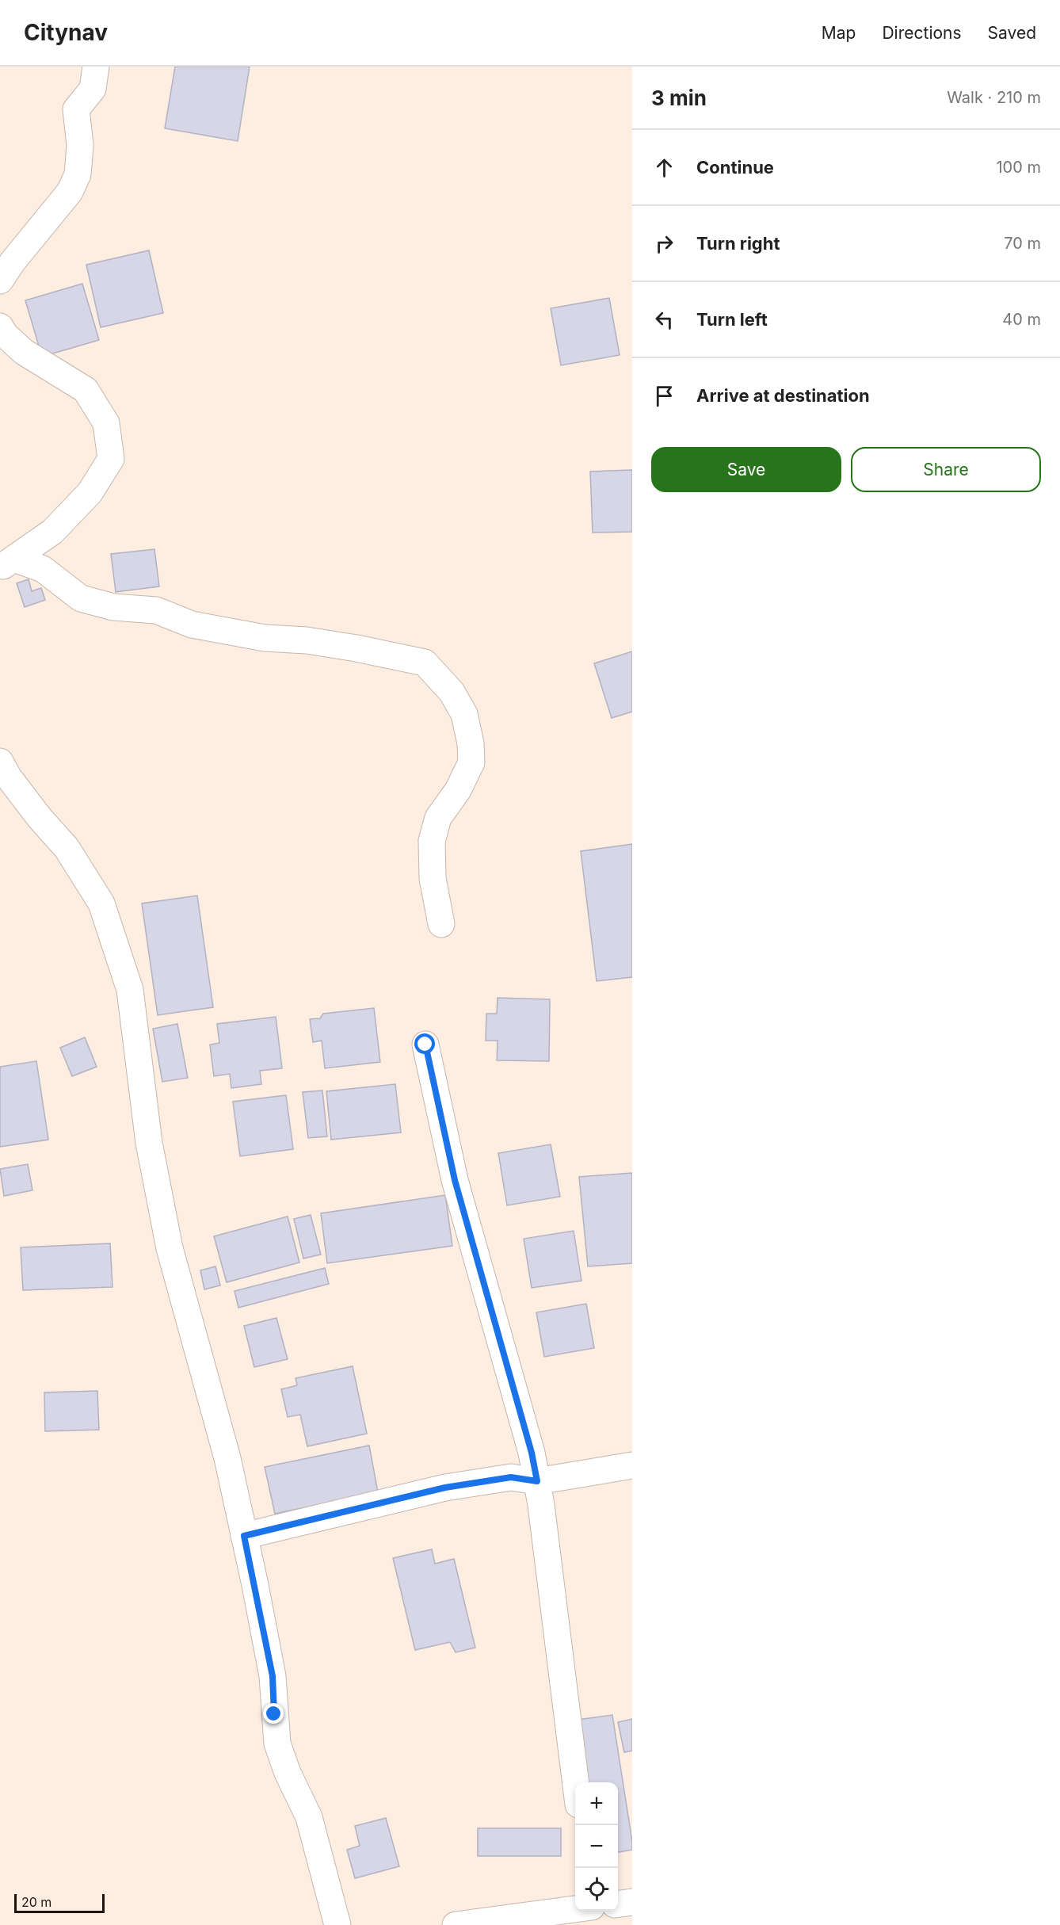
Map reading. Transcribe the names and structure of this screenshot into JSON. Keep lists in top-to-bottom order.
{
  "scale_bar": "20 m",
  "page": {
    "header": "Citynav",
    "nav": ["Map", "Directions", "Saved"],
    "heading": ["3 min", "Walk · 210 m"],
    "list": [
      ["Continue", "100 m"],
      ["Turn right", "70 m"],
      ["Turn left", "40 m"],
      "Arrive at destination"
    ],
    "buttons": ["Save", "Share"],
    "map_buttons": ["+", "−"],
    "scale": "20 m"
  }
}
